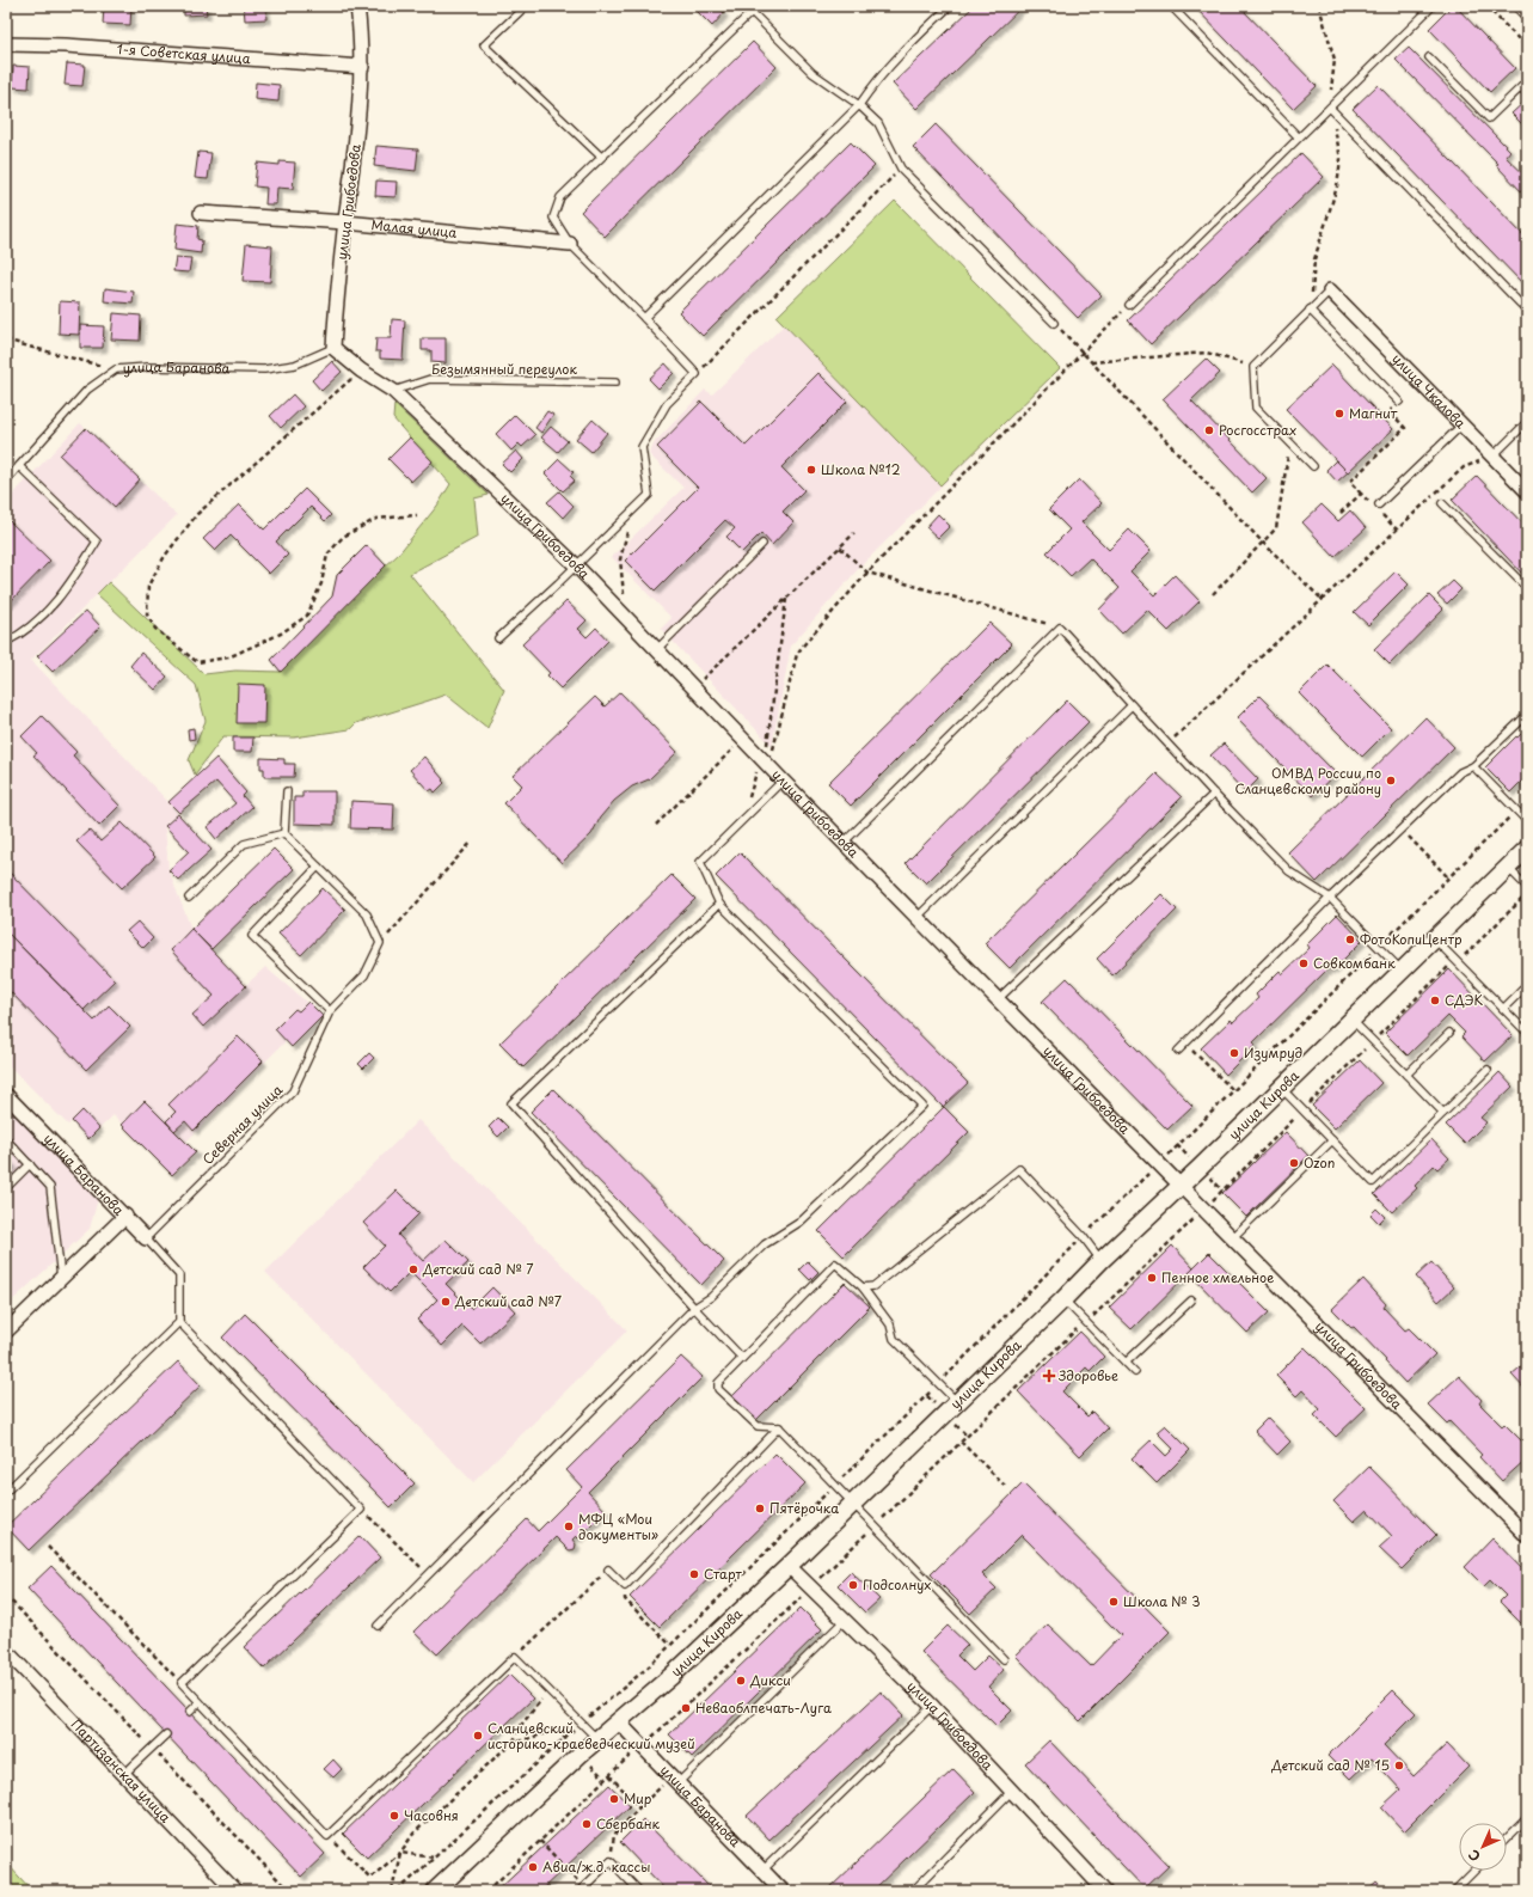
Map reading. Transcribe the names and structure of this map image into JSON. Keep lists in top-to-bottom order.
{
  "streets": {
    "street": [
      "1-я Советская улица",
      "улица Грибоедова",
      "Малая улица",
      "улица Баранова",
      "улица Чкалова",
      "улица Кирова",
      "Партизанская улица"
    ],
    "lane": ["Безымянный переулок", "Северная улица"]
  },
  "crossings": [
    ["1-я Советская улица", "улица Грибоедова"],
    ["улица Грибоедова", "Малая улица"],
    ["улица Грибоедова", "улица Баранова"],
    ["улица Грибоедова", "Безымянный переулок"],
    ["улица Грибоедова", "улица Кирова"],
    ["улица Баранова", "улица Кирова"]
  ],
  "places": {
    "other": [
      "Магнит",
      "Росгосстрах",
      "Школа №12",
      "ОМВД России по Сланцевскому району",
      "ФотоКопиЦентр",
      "Совкомбанк",
      "СДЭК",
      "Изумруд",
      "Ozon",
      "Детский сад № 7",
      "Пенное хмельное",
      "Детский сад №7",
      "Пятёрочка",
      "МФЦ «Мои документы»",
      "Старт",
      "Подсолнух",
      "Школа № 3",
      "Дикси",
      "Неваоблпечать-Луга",
      "Сланцевский историко-краеведческий музей",
      "Детский сад № 15",
      "Мир",
      "Часовня",
      "Сбербанк",
      "Авиа/ж.д. кассы"
    ],
    "health": ["Здоровье"]
  },
  "north": "bottom left"
}
